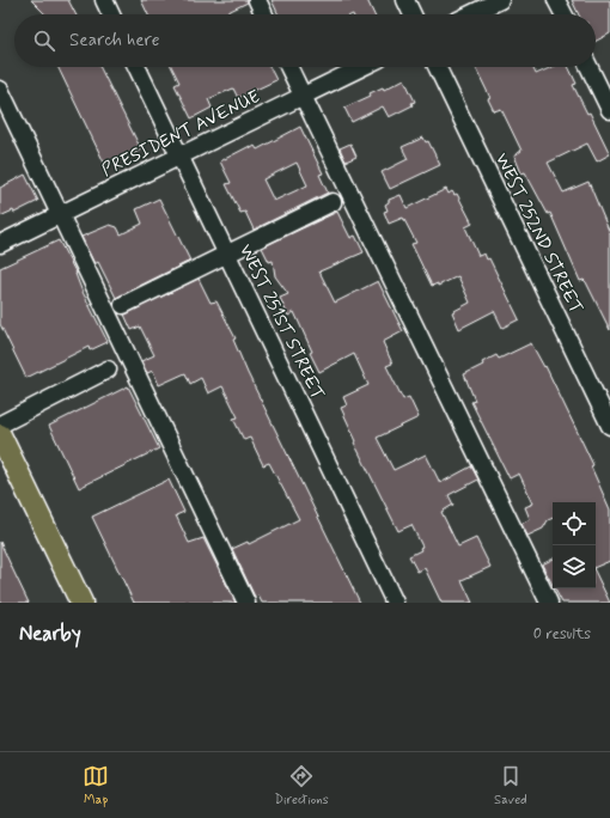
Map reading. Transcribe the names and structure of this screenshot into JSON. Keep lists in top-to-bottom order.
{
  "streets": {
    "street": ["PRESIDENT AVENUE", "WEST 252ND STREET", "WEST 251ST STREET"]
  },
  "crossings": [
    ["PRESIDENT AVENUE", "WEST 251ST STREET"]
  ],
  "page": {
    "search": "Search here",
    "heading": ["Nearby", "0 results"],
    "nav": ["Map", "Directions", "Saved"]
  }
}
